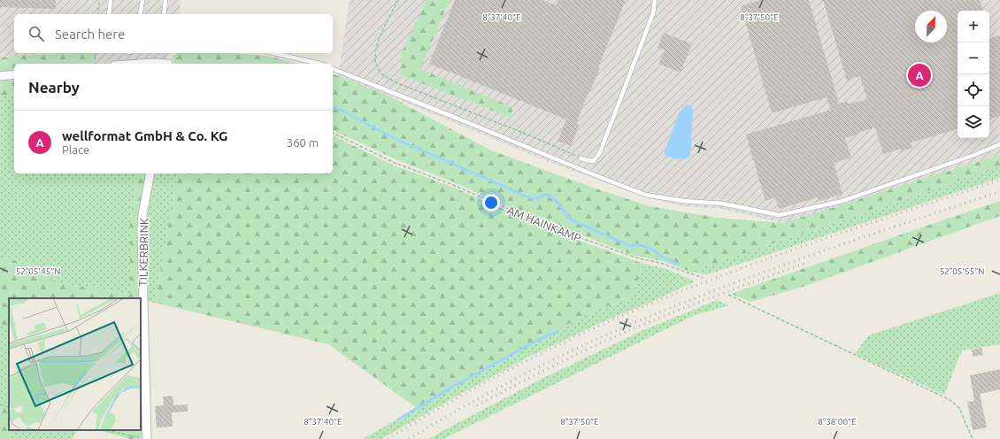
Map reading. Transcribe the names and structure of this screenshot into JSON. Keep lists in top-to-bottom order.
{
  "streets": {
    "street": ["TILKERBRINK"],
    "path": ["AM HAINKAMP"]
  },
  "north": "top right",
  "page": {
    "map_buttons": ["+", "−"],
    "search": "Search here",
    "pins": "A",
    "heading": "Nearby",
    "list": [
      {
        "mark": "A",
        "name": "wellformat GmbH & Co. KG",
        "note": "Place",
        "value": "360 m"
      }
    ]
  },
  "coordinates": [
    "8°37'40\"E",
    "8°37'50\"E",
    "52°05'55\"N",
    "52°05'45\"N",
    "8°38'00\"E"
  ]
}
